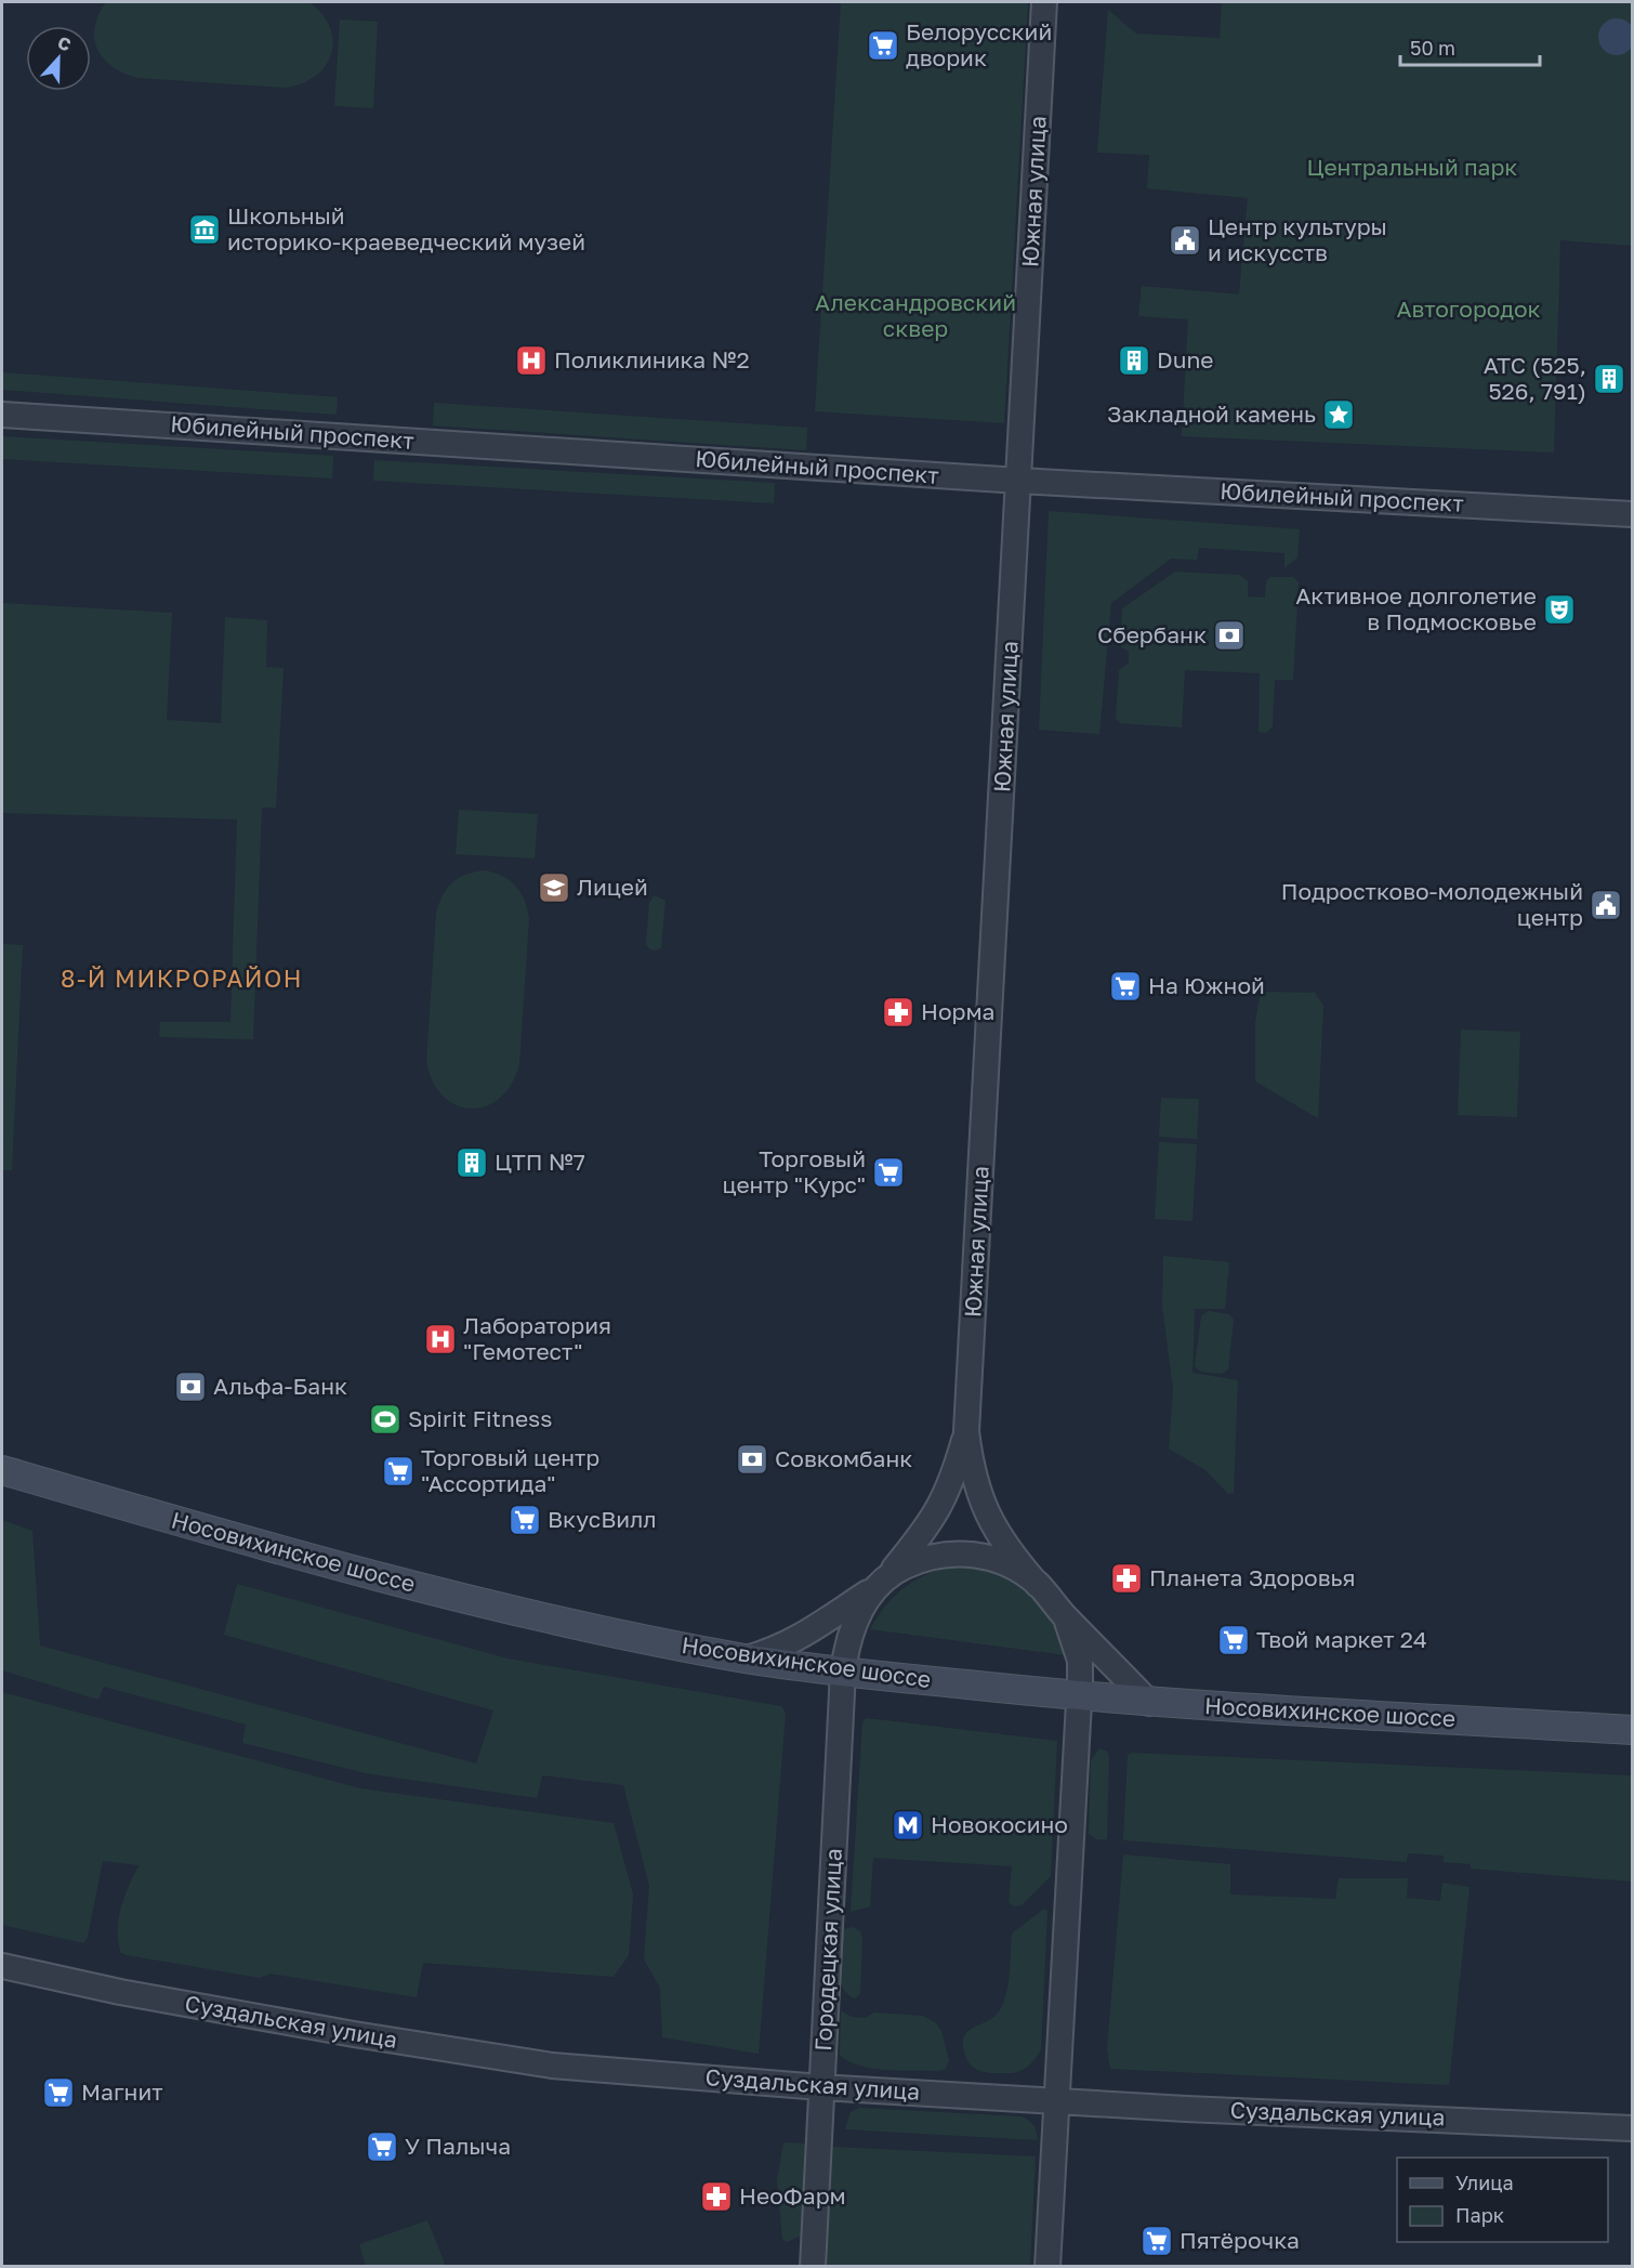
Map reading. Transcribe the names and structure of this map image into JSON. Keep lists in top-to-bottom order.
{
  "streets": {
    "main road": ["Носовихинское шоссе"],
    "street": [
      "Южная улица",
      "Юбилейный проспект",
      "Городецкая улица",
      "Суздальская улица"
    ]
  },
  "crossings": [
    ["Южная улица", "Юбилейный проспект"],
    ["Южная улица", "Городецкая улица"],
    ["Носовихинское шоссе", "Городецкая улица"],
    ["Городецкая улица", "Суздальская улица"]
  ],
  "districts": ["8-Й МИКРОРАЙОН"],
  "parks": ["Центральный парк", "Александровский сквер", "Автогородок"],
  "places": {
    "supermarket": [
      "Белорусский дворик",
      "На Южной",
      "Торговый центр \"Курс\"",
      "Торговый центр \"Ассортида\"",
      "ВкусВилл",
      "Твой маркет 24",
      "Магнит",
      "У Палыча",
      "Пятёрочка"
    ],
    "museum": ["Школьный историко-краеведческий музей"],
    "public building": ["Центр культуры и искусств", "Подростково-молодежный центр"],
    "hospital": ["Поликлиника №2", "Лаборатория \"Гемотест\""],
    "building": ["Dune", "АТС (525, 526, 791)", "ЦТП №7"],
    "place": ["Закладной камень"],
    "theatre": ["Активное долголетие в Подмосковье"],
    "bank": ["Сбербанк", "Альфа-Банк", "Совкомбанк"],
    "school or university": ["Лицей"],
    "pharmacy": ["Норма", "Планета Здоровья", "НеоФарм"],
    "sports": ["Spirit Fitness"],
    "metro station": ["Новокосино"]
  },
  "legend": ["Улица", "Парк"],
  "scale_bar": "50 m",
  "north": "top"
}
